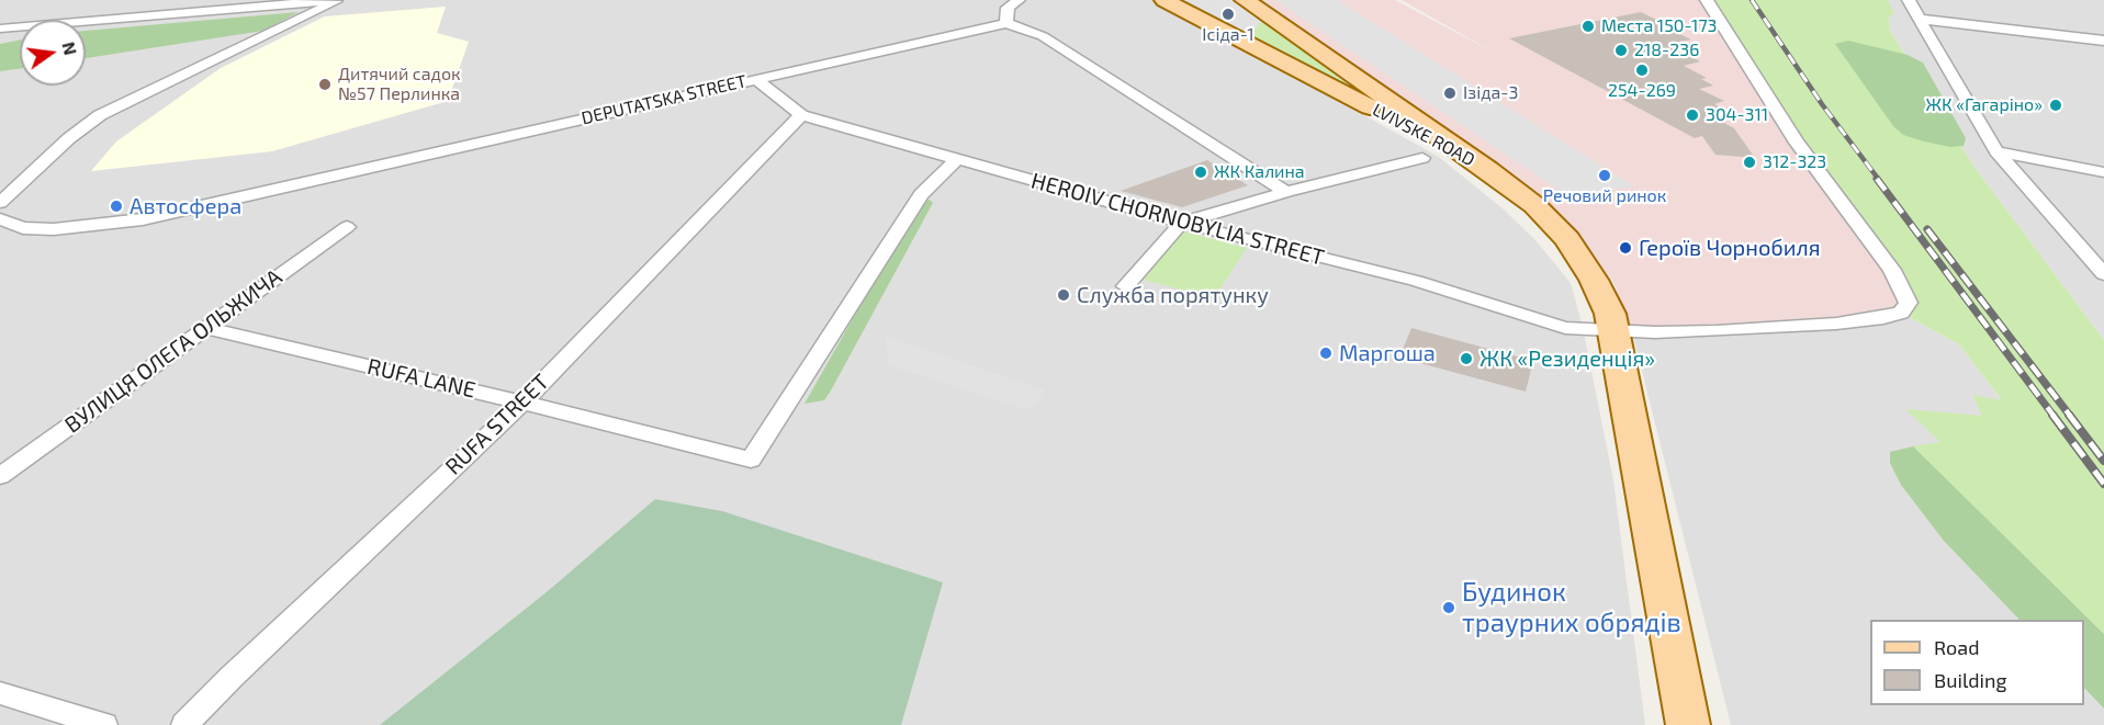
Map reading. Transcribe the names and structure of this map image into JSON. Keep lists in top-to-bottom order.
{
  "streets": {
    "main road": ["LVIVSKE ROAD"],
    "street": [
      "DEPUTATSKA STREET",
      "HEROIV CHORNOBYLIA STREET",
      "ВУЛИЦЯ ОЛЕГА ОЛЬЖИЧА",
      "RUFA LANE",
      "RUFA STREET"
    ]
  },
  "crossings": [
    ["DEPUTATSKA STREET", "HEROIV CHORNOBYLIA STREET"],
    ["HEROIV CHORNOBYLIA STREET", "RUFA LANE"],
    ["HEROIV CHORNOBYLIA STREET", "RUFA STREET"],
    ["ВУЛИЦЯ ОЛЕГА ОЛЬЖИЧА", "RUFA LANE"],
    ["RUFA LANE", "RUFA STREET"]
  ],
  "places": [
    "Ісіда-1",
    "Места 150-173",
    "218-236",
    "254-269",
    "Дитячий садок №57 Перлинка",
    "Ізіда-3",
    "ЖК «Гагаріно»",
    "304-311",
    "312-323",
    "ЖК Калина",
    "Речовий ринок",
    "Автосфера",
    "Героїв Чорнобиля",
    "Служба порятунку",
    "Маргоша",
    "ЖК «Резиденція»",
    "Будинок траурних обрядів"
  ],
  "legend": ["Road", "Building"],
  "north": "right"
}
